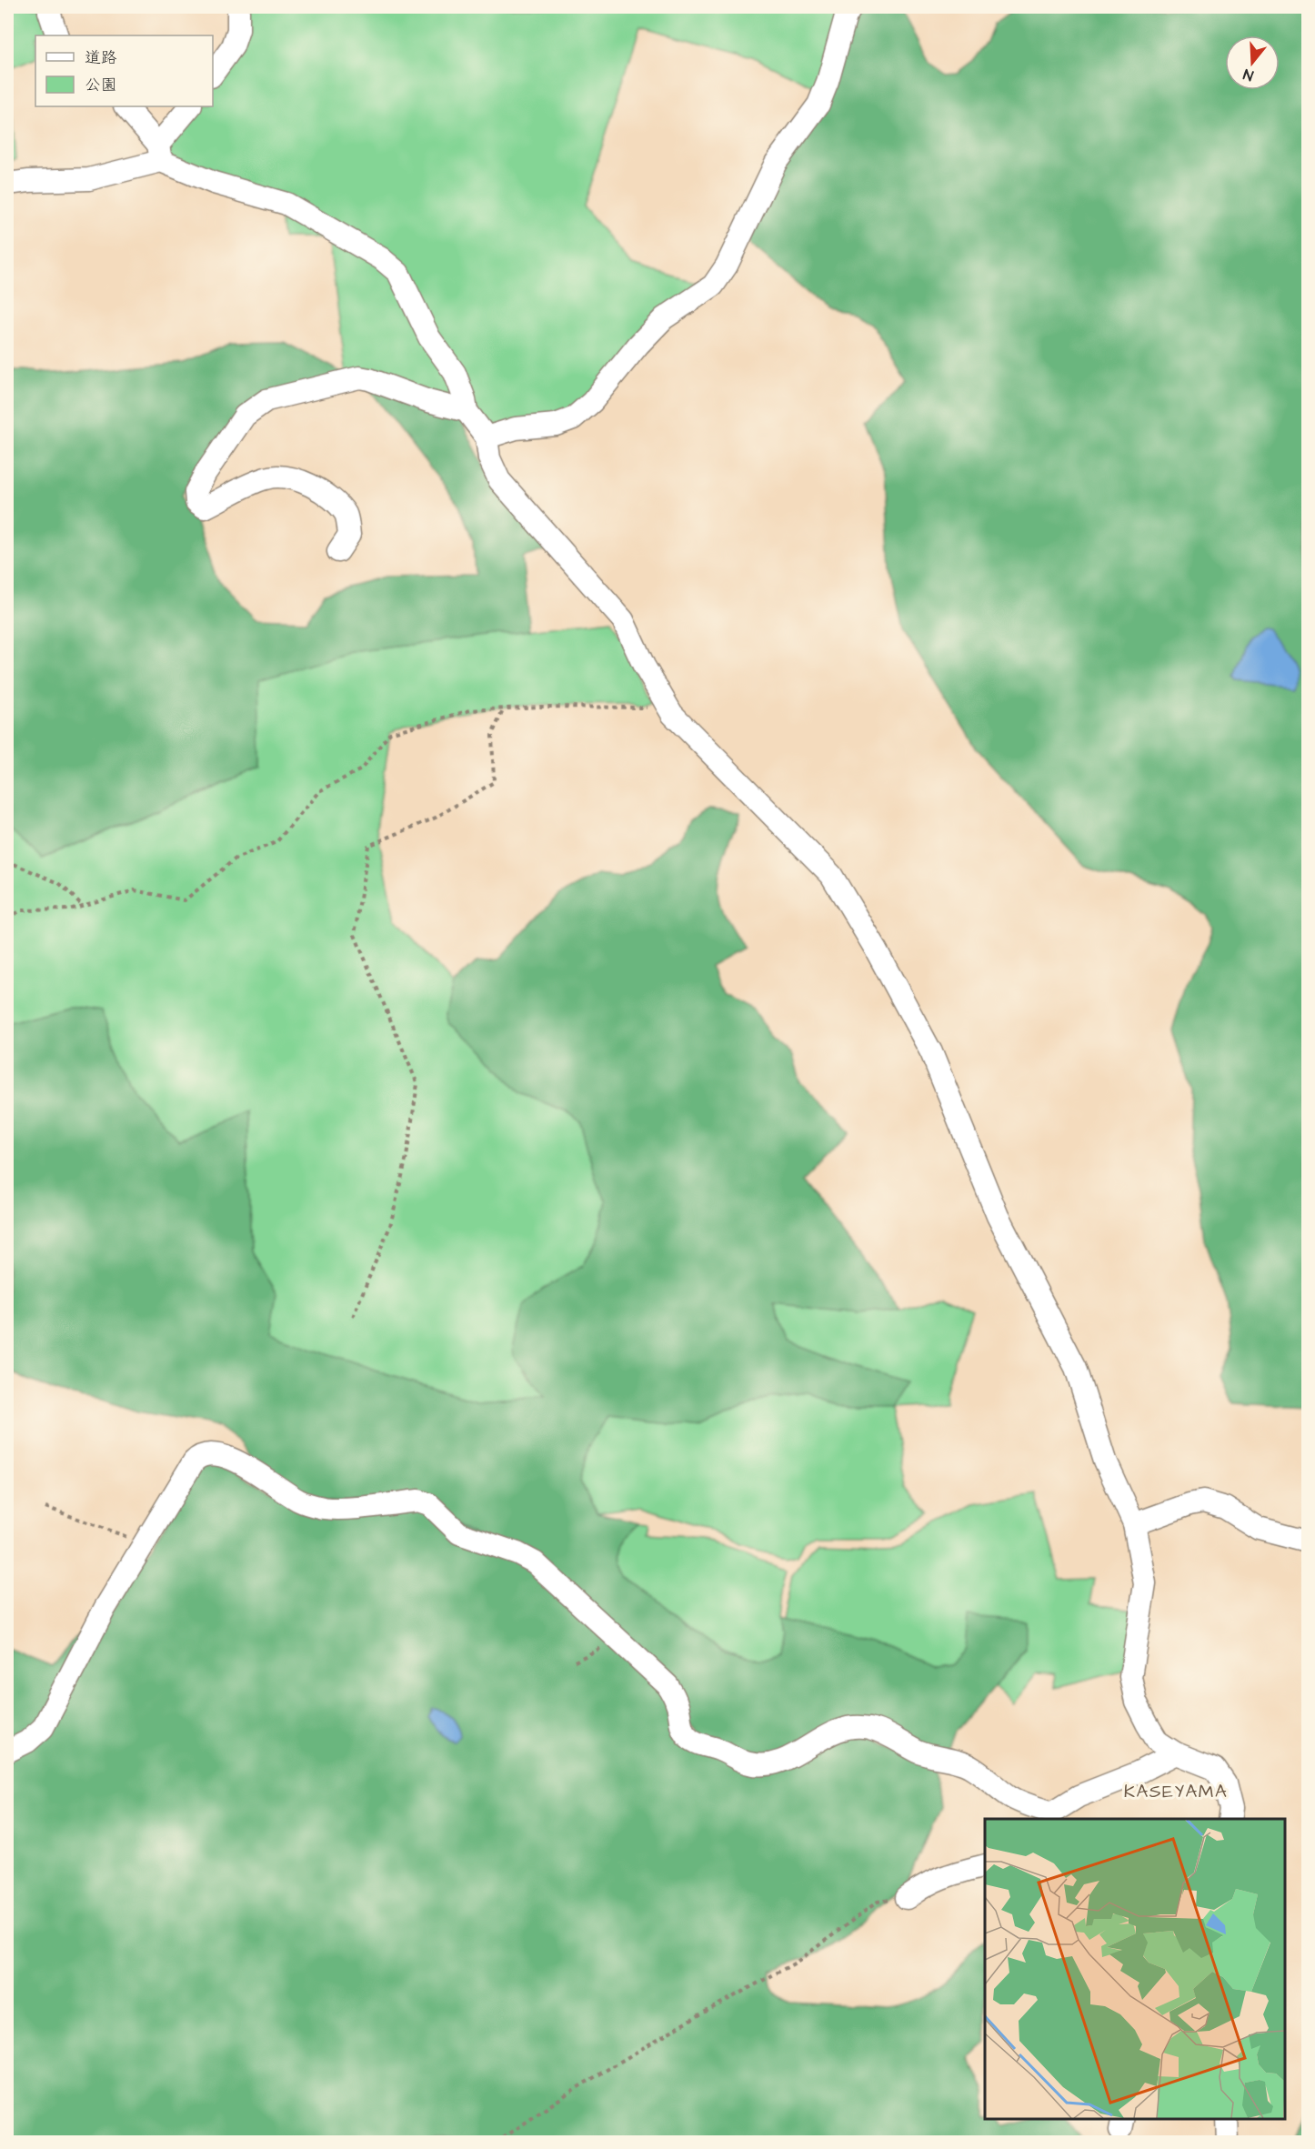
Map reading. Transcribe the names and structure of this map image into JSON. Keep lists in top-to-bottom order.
{
  "districts": ["KASEYAMA"],
  "legend": ["道路", "公園"],
  "north": "bottom"
}
